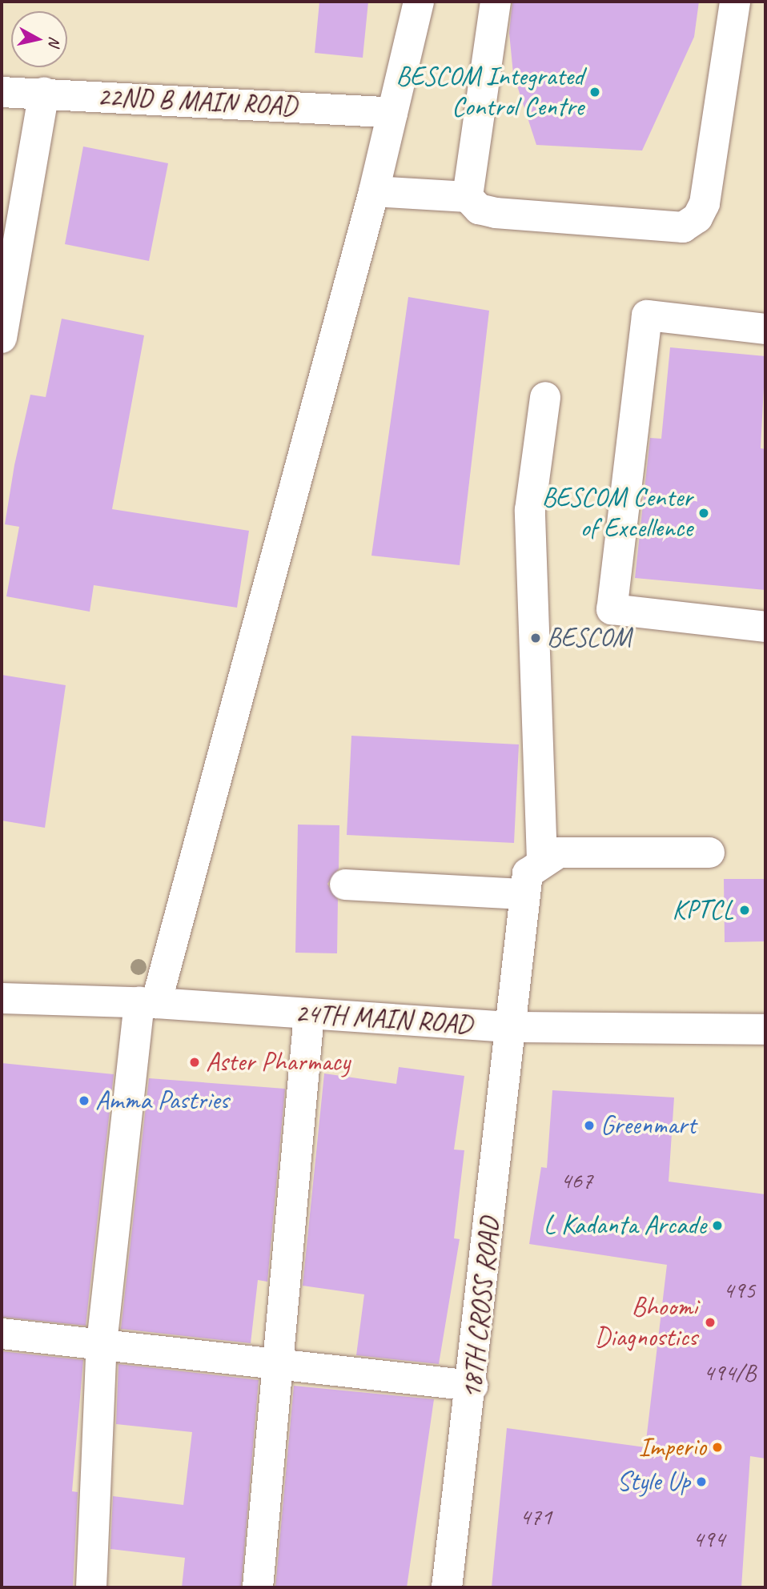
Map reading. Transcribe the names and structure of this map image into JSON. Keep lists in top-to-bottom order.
{
  "streets": {
    "street": ["22ND B MAIN ROAD", "24TH MAIN ROAD", "18TH CROSS ROAD"]
  },
  "crossings": [
    ["24TH MAIN ROAD", "18TH CROSS ROAD"]
  ],
  "places": [
    "BESCOM Integrated Control Centre",
    "BESCOM Center of Excellence",
    "BESCOM",
    "KPTCL",
    "Aster Pharmacy",
    "Amma Pastries",
    "Greenmart",
    "L Kadanta Arcade",
    "Bhoomi Diagnostics",
    "Imperio",
    "Style Up"
  ],
  "house_numbers": [
    "467",
    "495",
    "494/B",
    "471",
    "494"
  ],
  "north": "right"
}
